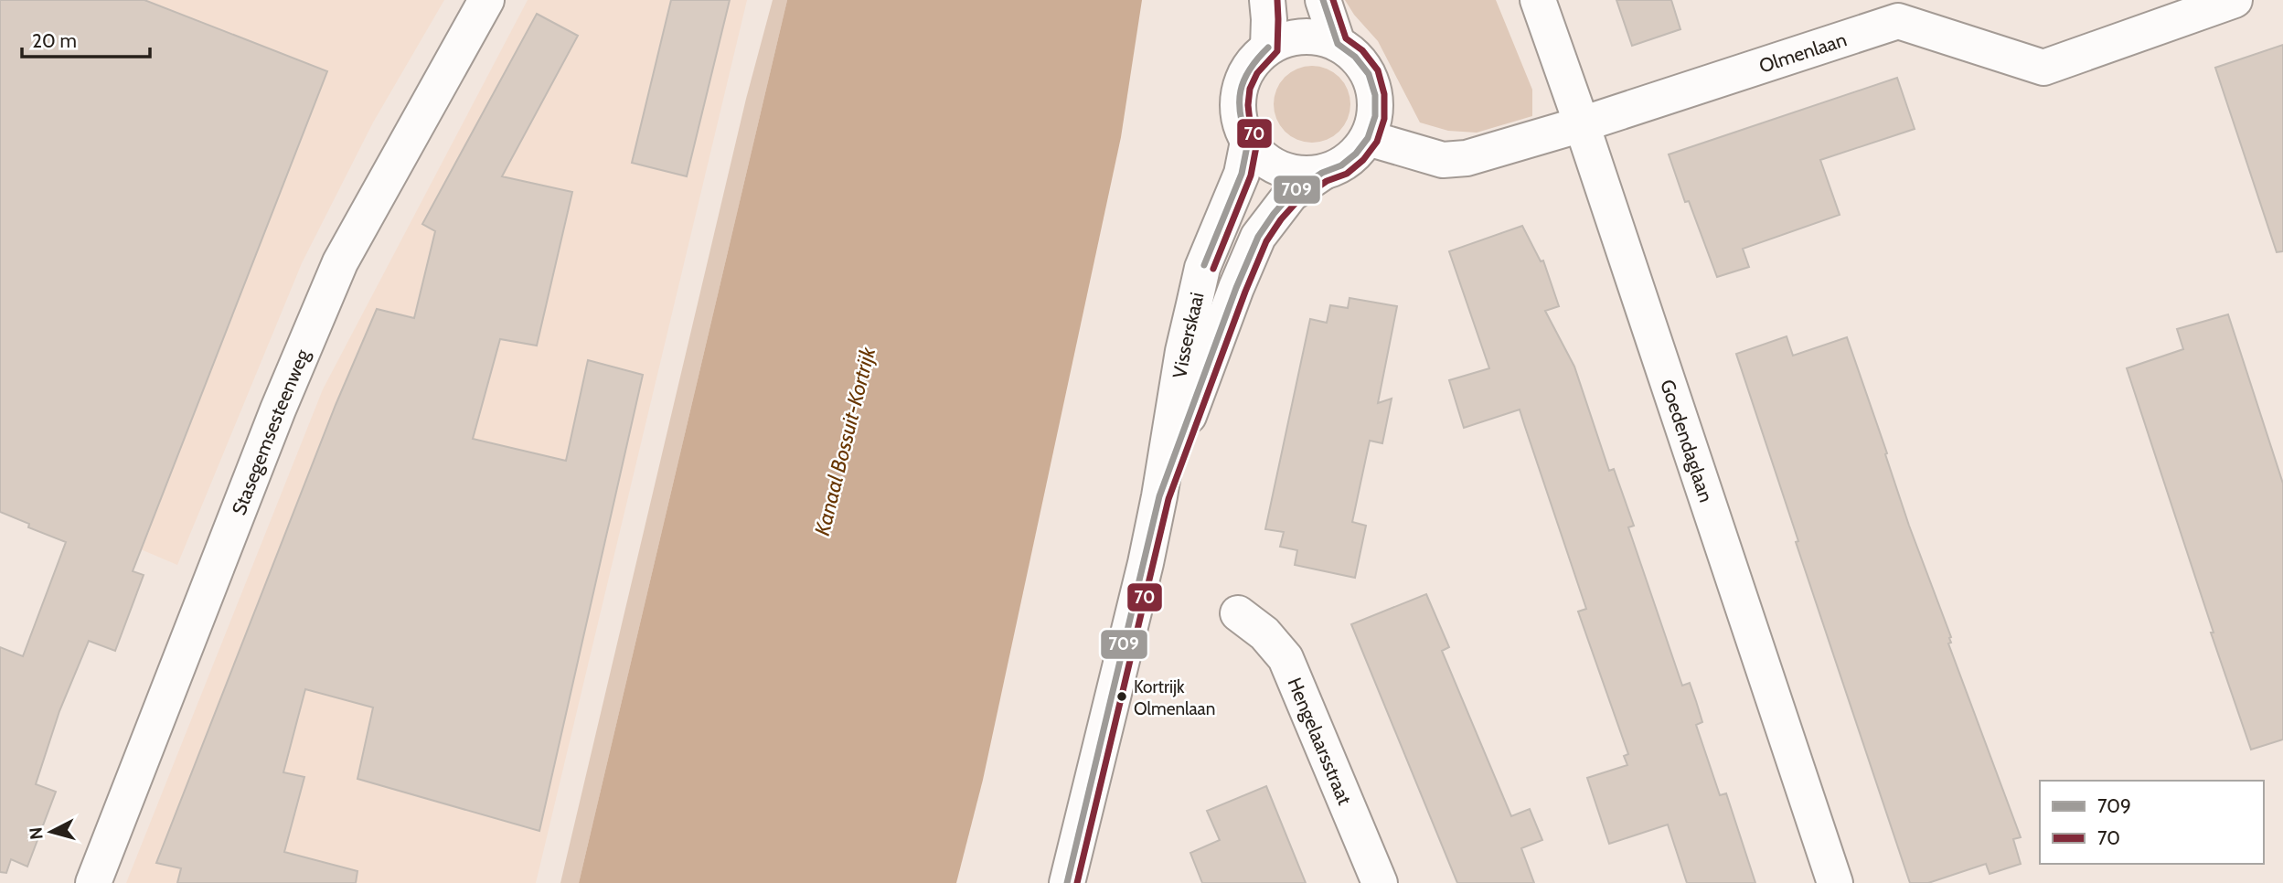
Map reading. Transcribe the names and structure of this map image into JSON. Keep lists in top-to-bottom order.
{
  "streets": {
    "street": [
      "Olmenlaan",
      "Visserskaai",
      "Stasegemsesteenweg",
      "Goedendaglaan",
      "Hengelaarsstraat"
    ]
  },
  "crossings": [
    ["Olmenlaan", "Visserskaai"],
    ["Olmenlaan", "Goedendaglaan"]
  ],
  "water": ["Kanaal Bossuit-Kortrijk"],
  "places": ["Kortrijk Olmenlaan"],
  "lines": ["transit line 709", "transit line 70"],
  "legend": ["709", "70"],
  "scale_bar": "20 m",
  "north": "left"
}
